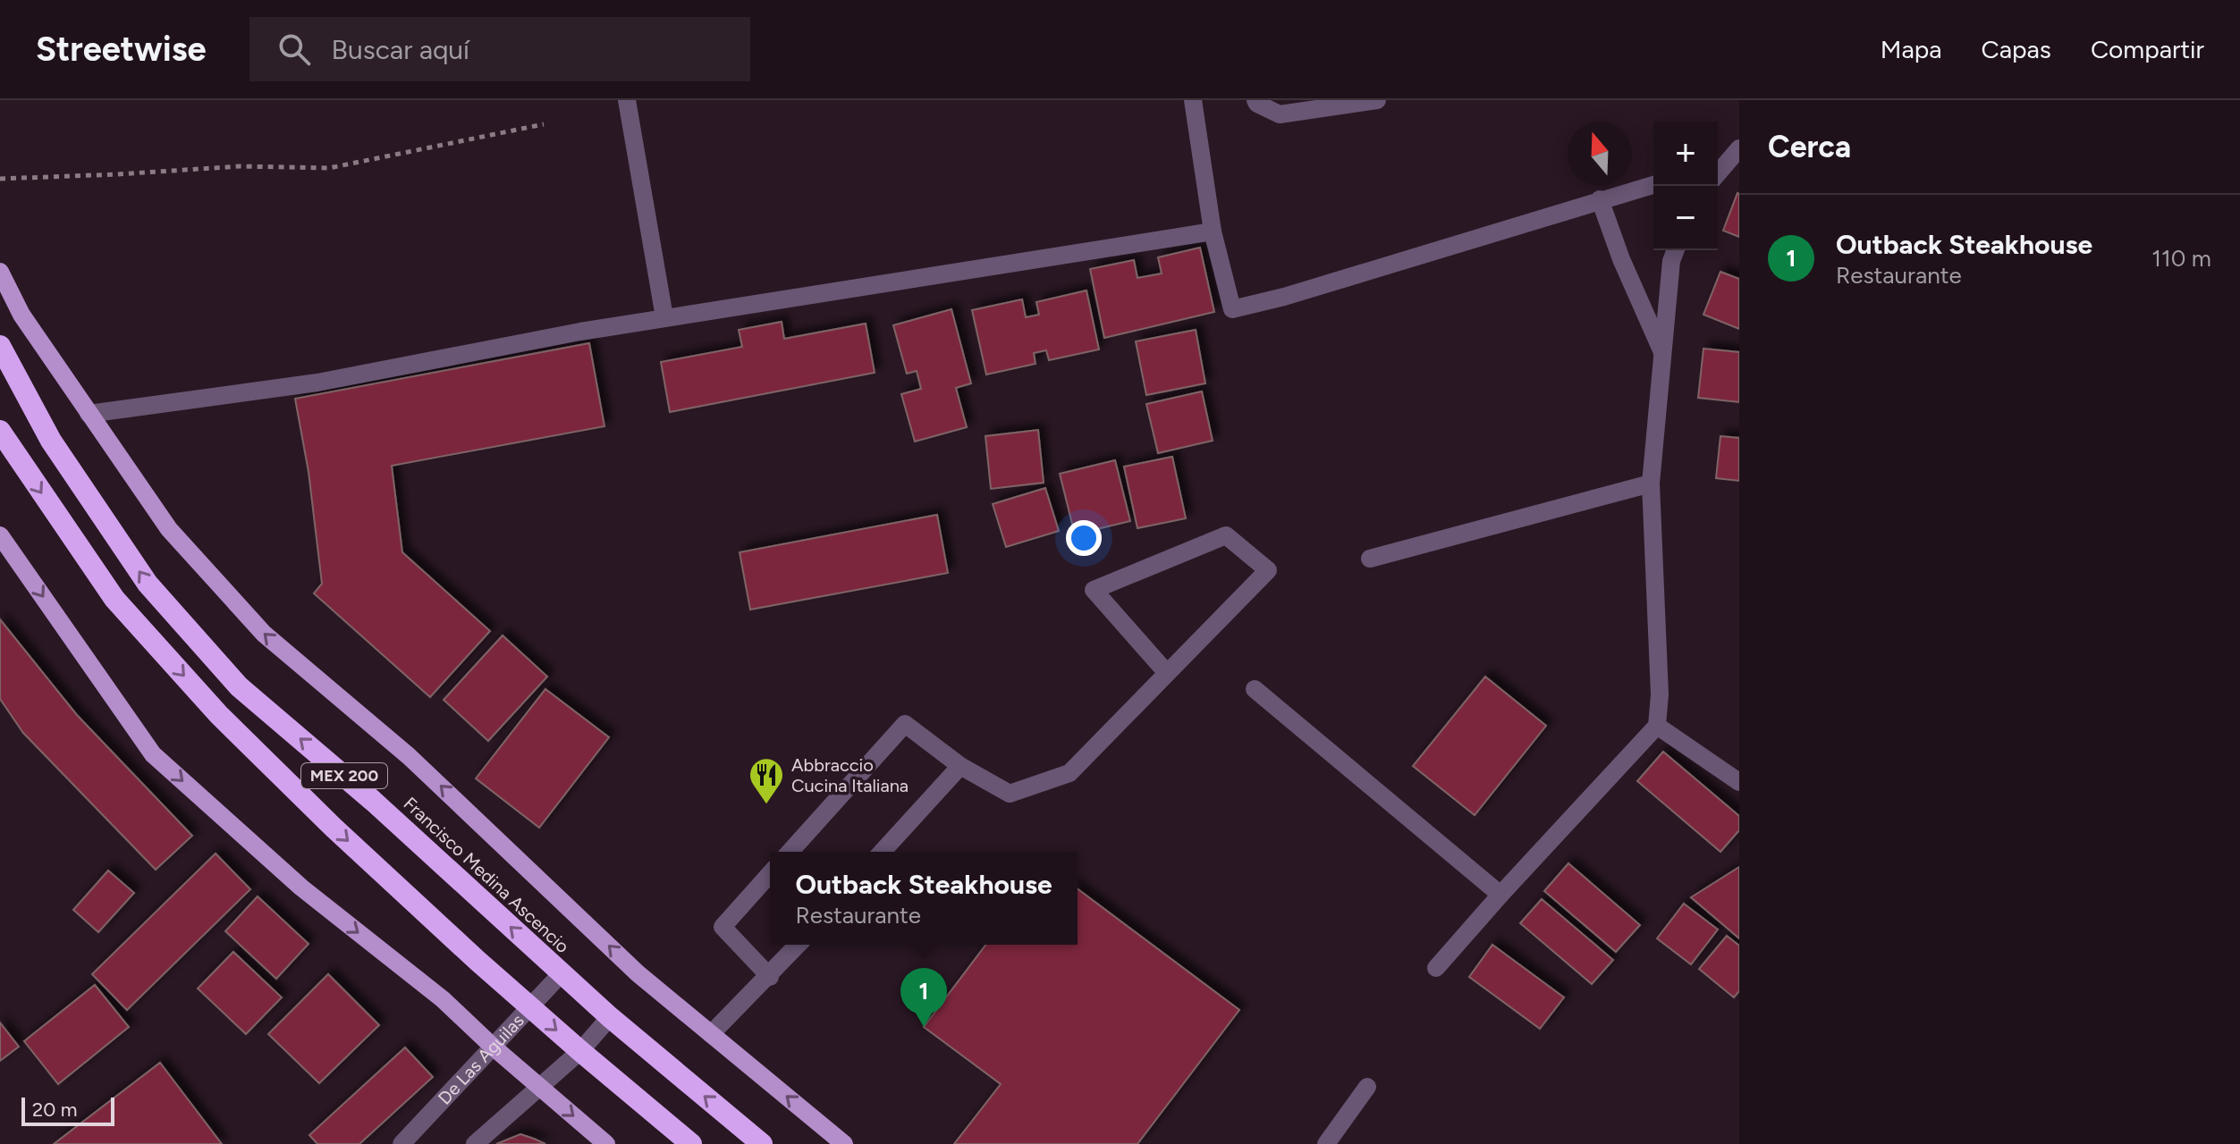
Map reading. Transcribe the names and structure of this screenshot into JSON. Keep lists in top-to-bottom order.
{
  "streets": {
    "highway": ["MEX 200", "Francisco Medina Ascencio"],
    "street": ["De Las Aguilas"]
  },
  "crossings": [
    ["MEX 200", "De Las Aguilas"],
    ["Francisco Medina Ascencio", "De Las Aguilas"]
  ],
  "places": {
    "restaurant": ["Abbraccio Cucina Italiana"]
  },
  "scale_bar": "20 m",
  "north": "top",
  "page": {
    "header": "Streetwise",
    "search": "Buscar aquí",
    "nav": ["Mapa", "Capas", "Compartir"],
    "heading": "Cerca",
    "map_buttons": ["+", "−"],
    "list": [
      {
        "mark": "1",
        "name": "Outback Steakhouse",
        "note": "Restaurante",
        "value": "110 m"
      }
    ],
    "popup": ["Outback Steakhouse", "Restaurante"],
    "pins": "1",
    "scale": "20 m"
  }
}
